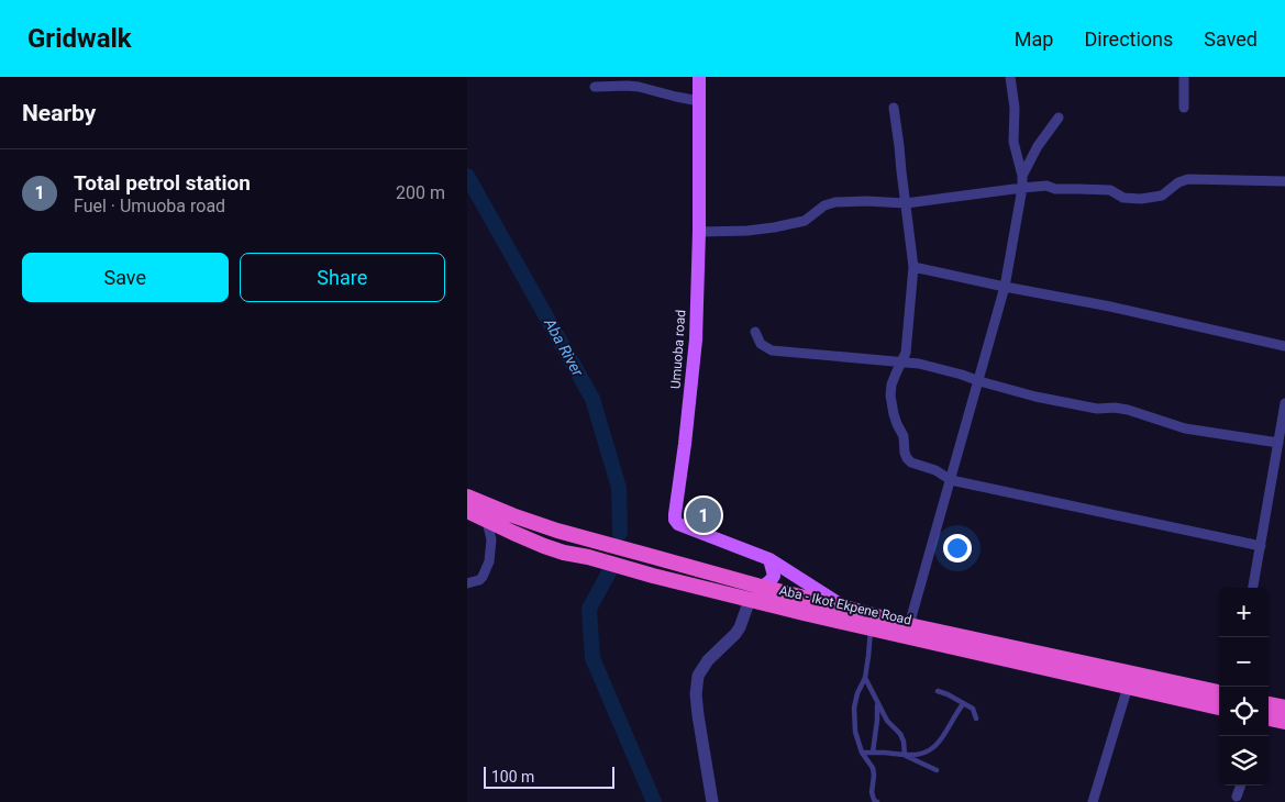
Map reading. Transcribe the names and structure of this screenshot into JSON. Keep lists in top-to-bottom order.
{
  "streets": {
    "highway": ["Aba - Ikot Ekpene Road"],
    "main road": ["Umuoba road"]
  },
  "crossings": [
    ["Umuoba road", "Aba - Ikot Ekpene Road"]
  ],
  "water": ["Aba River"],
  "scale_bar": "100 m",
  "page": {
    "header": "Gridwalk",
    "nav": ["Map", "Directions", "Saved"],
    "heading": "Nearby",
    "list": [
      {
        "mark": "1",
        "name": "Total petrol station",
        "note": "Fuel · Umuoba road",
        "value": "200 m"
      }
    ],
    "buttons": ["Save", "Share"],
    "pins": "1",
    "map_buttons": ["+", "−"],
    "scale": "100 m"
  }
}
